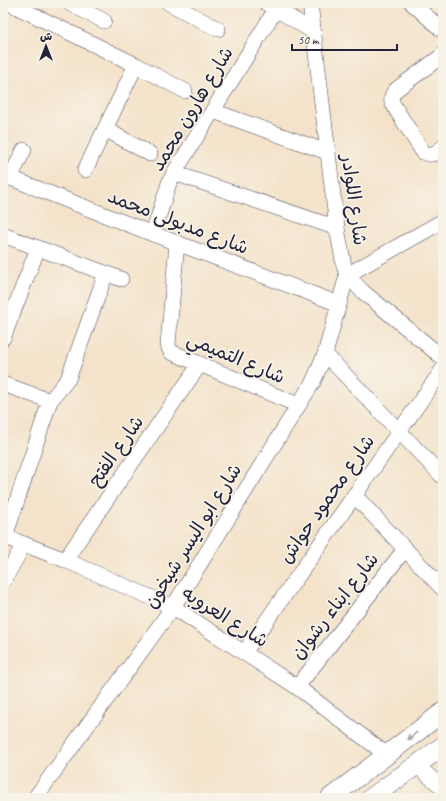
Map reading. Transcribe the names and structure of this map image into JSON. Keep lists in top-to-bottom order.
{
  "streets": {
    "street": [
      "شارع هارون محمد",
      "شارع اللوادر",
      "شارع مدبولى محمد",
      "شارع التميمي",
      "شارع الفتح",
      "شارع محمود حواش",
      "شارع ابو اليسر شيخون",
      "شارع ابناء رشوان",
      "شارع العروبه"
    ]
  },
  "crossings": [
    ["شارع هارون محمد", "شارع مدبولى محمد"],
    ["شارع اللوادر", "شارع ابو اليسر شيخون"],
    ["شارع مدبولى محمد", "شارع التميمي"],
    ["شارع مدبولى محمد", "شارع ابو اليسر شيخون"],
    ["شارع التميمي", "شارع الفتح"],
    ["شارع التميمي", "شارع ابو اليسر شيخون"],
    ["شارع الفتح", "شارع العروبه"],
    ["شارع محمود حواش", "شارع العروبه"],
    ["شارع ابو اليسر شيخون", "شارع العروبه"],
    ["شارع ابناء رشوان", "شارع العروبه"]
  ],
  "scale_bar": "50 m",
  "north": "top"
}
